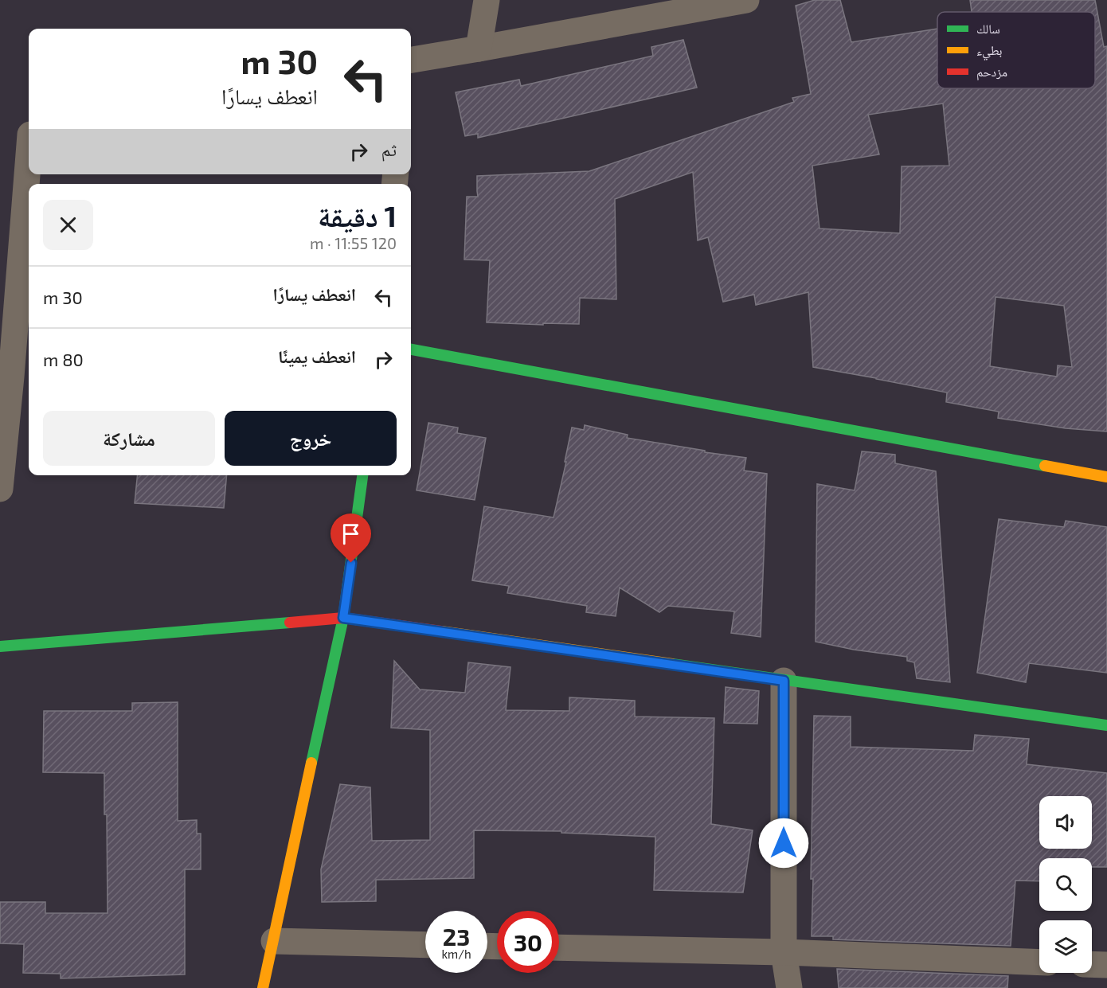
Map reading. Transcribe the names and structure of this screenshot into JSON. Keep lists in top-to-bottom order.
{
  "legend": ["سالك", "بطيء", "مزدحم"],
  "page": {
    "turn": ["30 m", "انعطف يسارًا"],
    "then": "ثم",
    "heading": ["1 دقيقة", "120 m · 11:55"],
    "list": [
      {
        "name": "انعطف يسارًا",
        "value": "30 m"
      },
      {
        "name": "انعطف يمينًا",
        "value": "80 m"
      }
    ],
    "buttons": ["خروج", "مشاركة"],
    "speed": "23 km/h",
    "limit": "30"
  }
}
